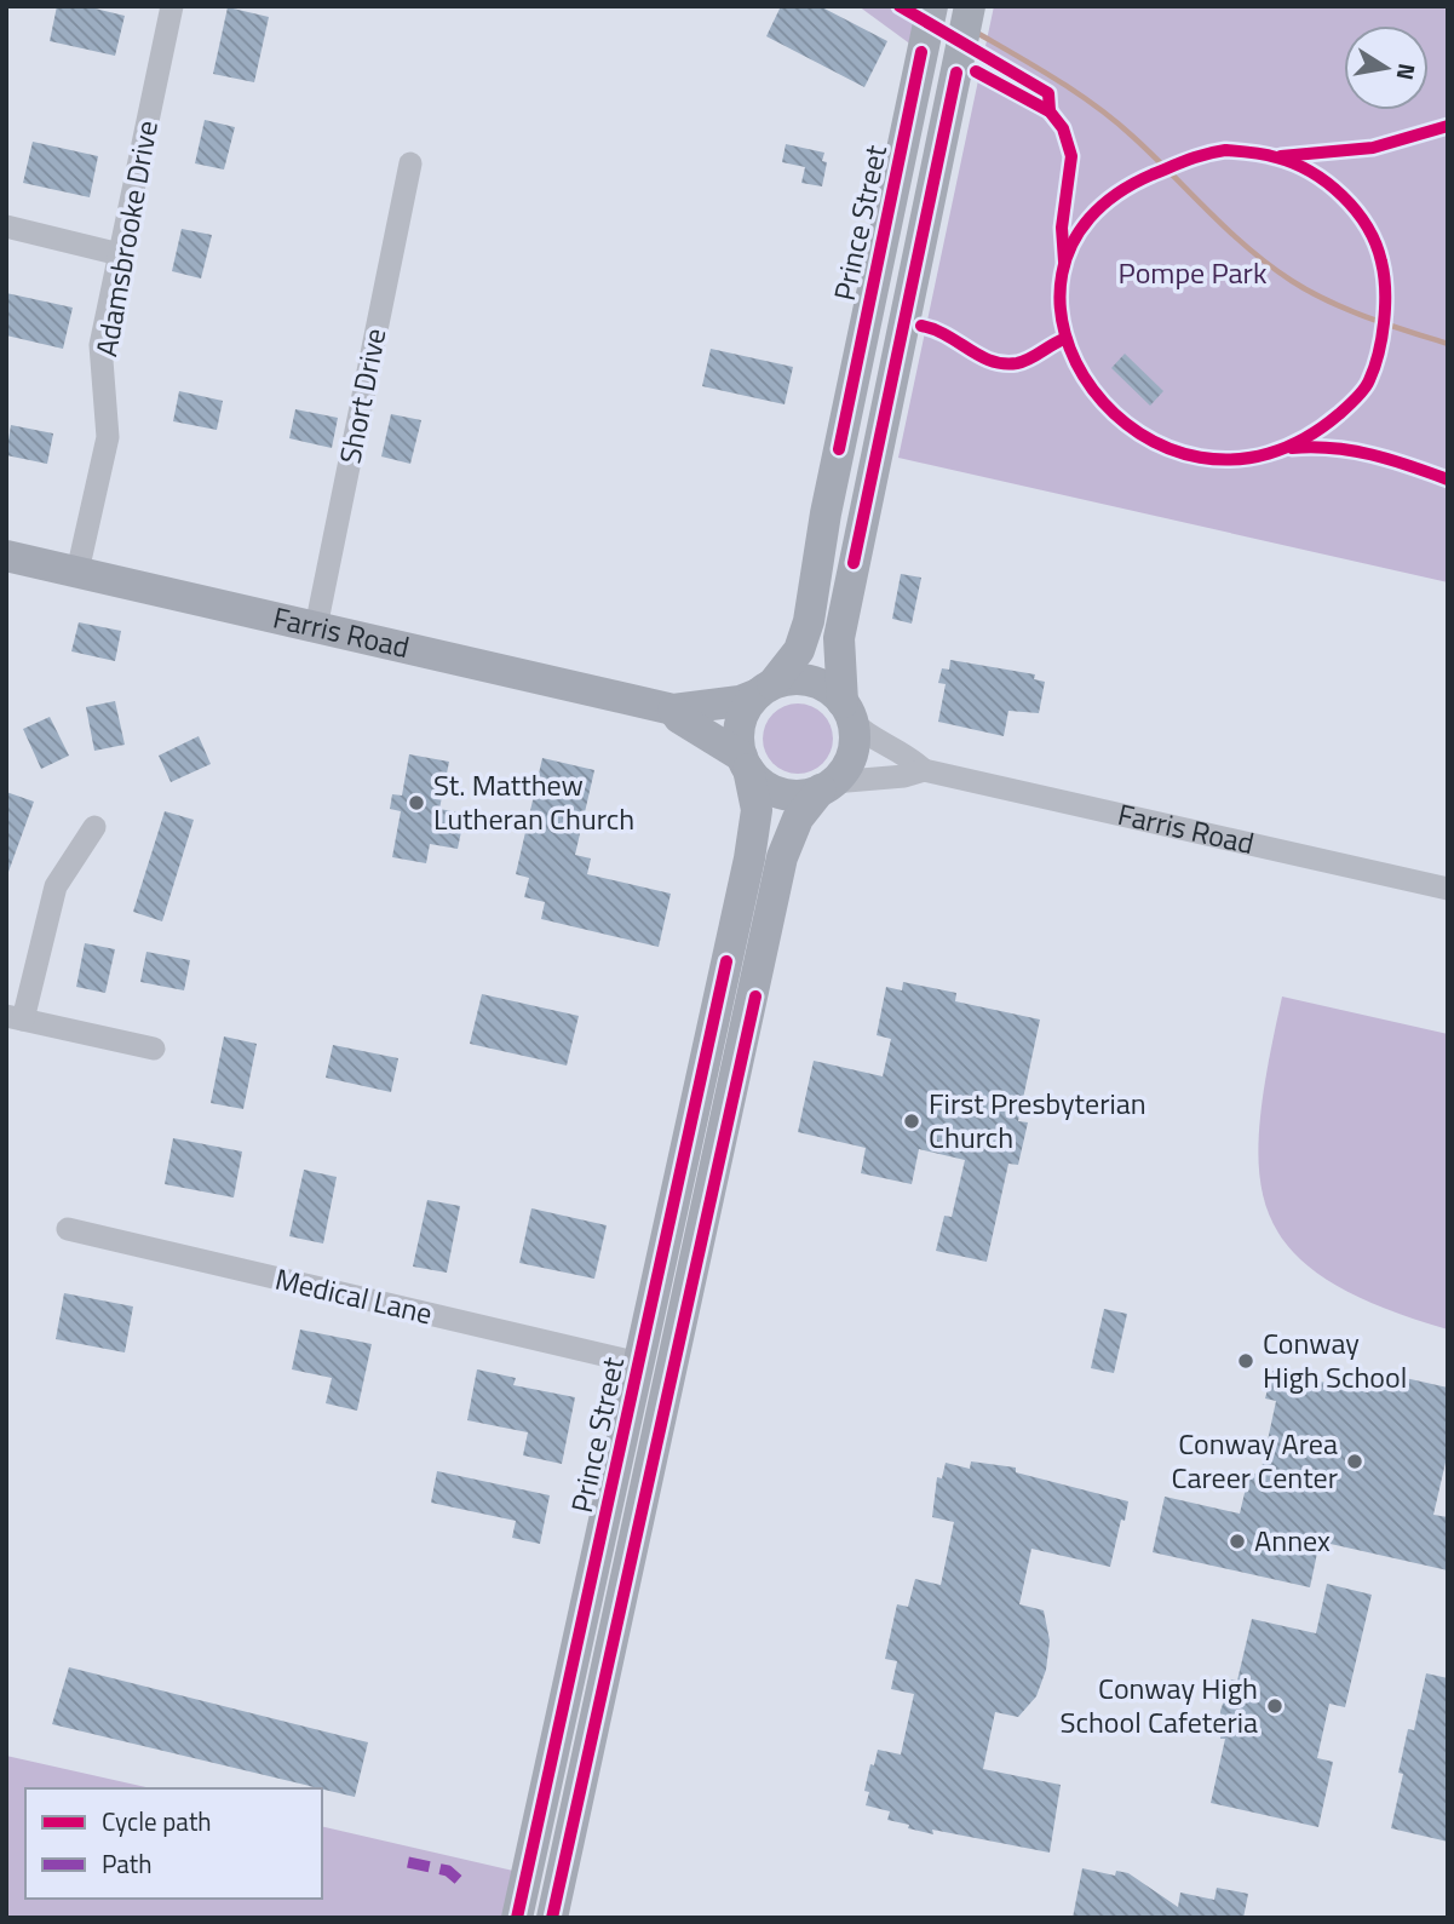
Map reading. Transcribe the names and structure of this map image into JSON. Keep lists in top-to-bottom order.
{
  "streets": {
    "main road": ["Prince Street", "Farris Road"],
    "street": ["Adamsbrooke Drive", "Short Drive", "Medical Lane"]
  },
  "crossings": [
    ["Prince Street", "Farris Road"],
    ["Prince Street", "Medical Lane"],
    ["Adamsbrooke Drive", "Farris Road"],
    ["Short Drive", "Farris Road"]
  ],
  "parks": ["Pompe Park"],
  "places": [
    "St. Matthew Lutheran Church",
    "First Presbyterian Church",
    "Conway High School",
    "Conway Area Career Center",
    "Annex",
    "Conway High School Cafeteria"
  ],
  "legend": ["Cycle path", "Path"],
  "north": "right"
}
